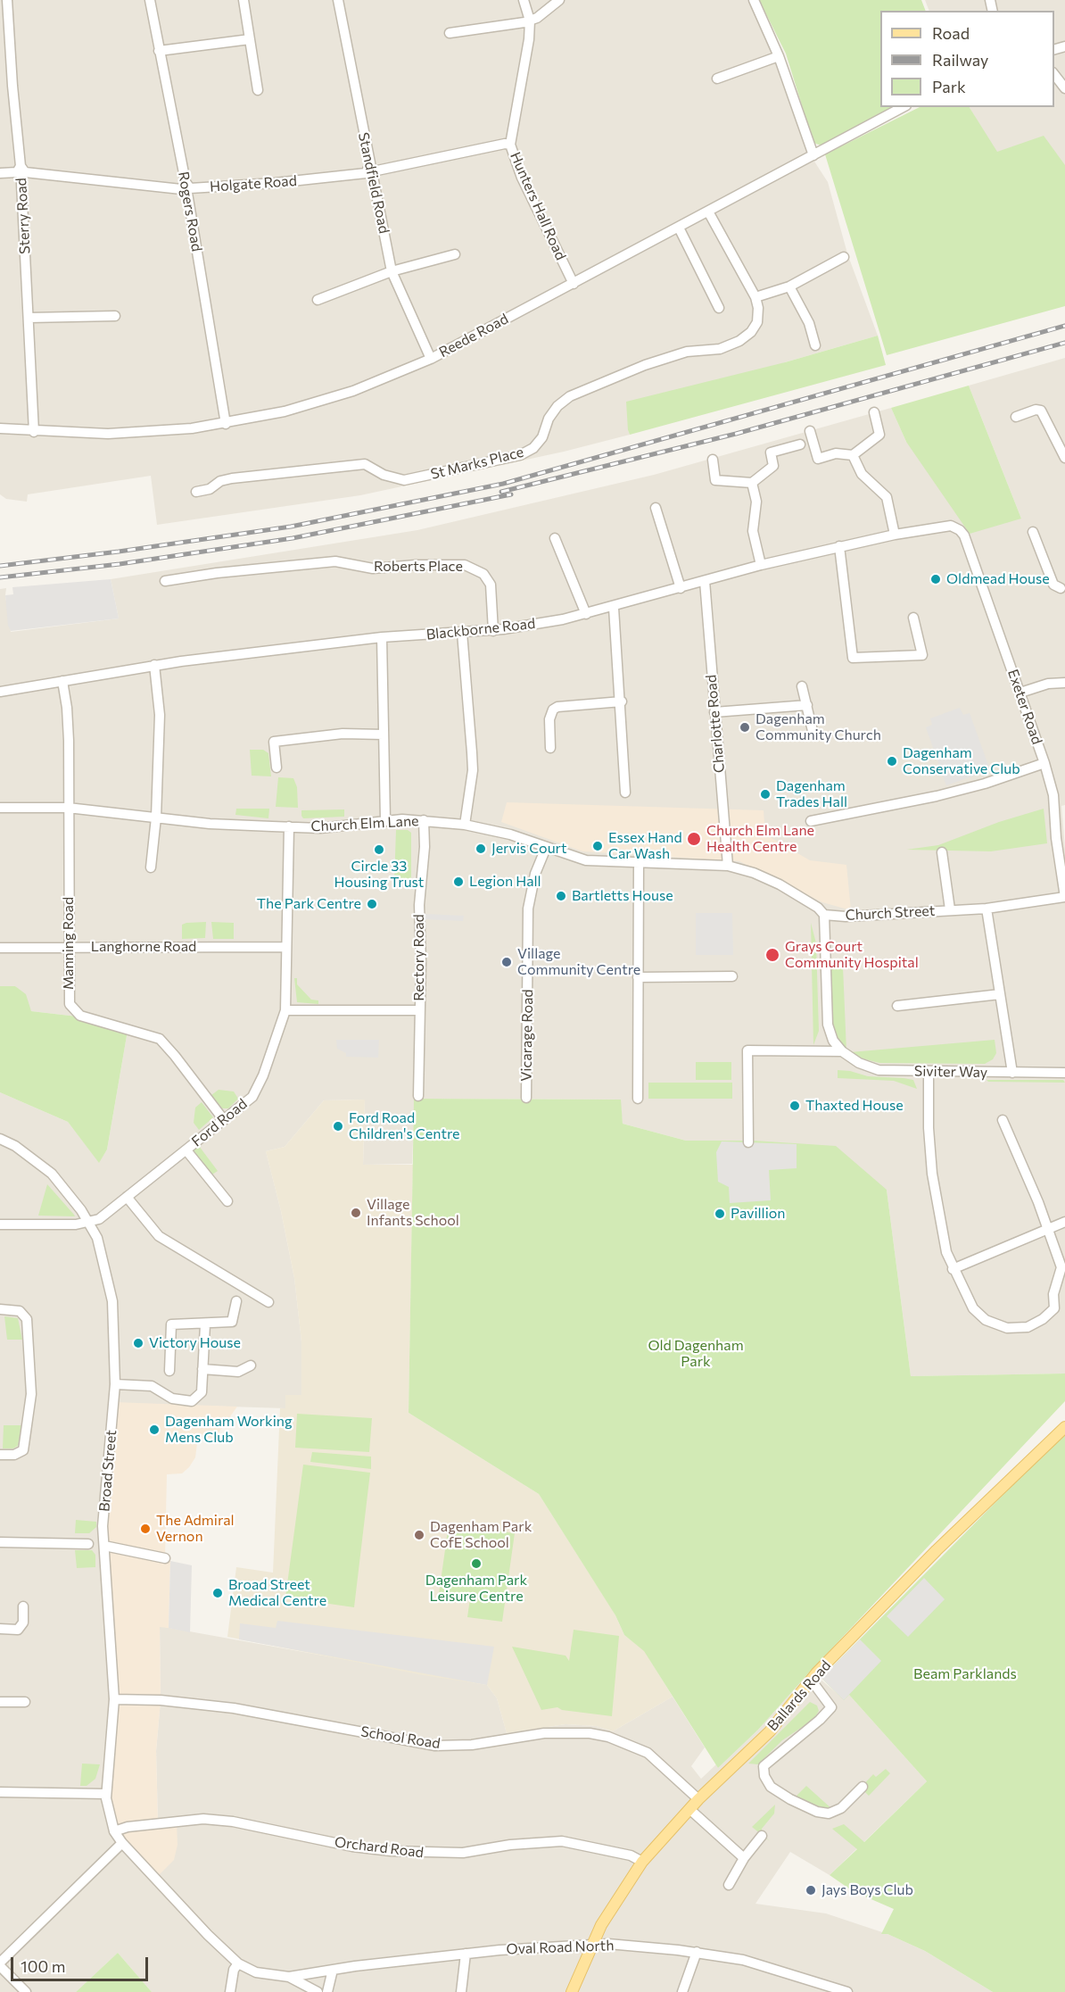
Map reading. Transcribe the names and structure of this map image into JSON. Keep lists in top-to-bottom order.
{
  "streets": {
    "main road": ["Ballards Road"],
    "street": [
      "Standfield Road",
      "Holgate Road",
      "Hunters Hall Road",
      "Rogers Road",
      "Sterry Road",
      "Reede Road",
      "St Marks Place",
      "Roberts Place",
      "Blackborne Road",
      "Exeter Road",
      "Charlotte Road",
      "Church Elm Lane",
      "Church Street",
      "Manning Road",
      "Langhorne Road",
      "Rectory Road",
      "Vicarage Road",
      "Siviter Way",
      "Ford Road",
      "Broad Street",
      "School Road",
      "Orchard Road",
      "Oval Road North"
    ]
  },
  "crossings": [
    ["Standfield Road", "Holgate Road"],
    ["Standfield Road", "Reede Road"],
    ["Holgate Road", "Hunters Hall Road"],
    ["Holgate Road", "Rogers Road"],
    ["Holgate Road", "Sterry Road"],
    ["Hunters Hall Road", "Reede Road"],
    ["Rogers Road", "Reede Road"],
    ["Sterry Road", "Reede Road"],
    ["Reede Road", "St Marks Place"],
    ["Roberts Place", "Blackborne Road"],
    ["Blackborne Road", "Exeter Road"],
    ["Blackborne Road", "Charlotte Road"],
    ["Blackborne Road", "Manning Road"],
    ["Exeter Road", "Church Street"],
    ["Charlotte Road", "Church Elm Lane"],
    ["Charlotte Road", "Church Street"],
    ["Church Elm Lane", "Church Street"],
    ["Church Elm Lane", "Manning Road"],
    ["Church Elm Lane", "Rectory Road"],
    ["Church Elm Lane", "Vicarage Road"],
    ["Church Elm Lane", "Ford Road"],
    ["Church Street", "Siviter Way"],
    ["Manning Road", "Langhorne Road"],
    ["Manning Road", "Ford Road"],
    ["Langhorne Road", "Ford Road"],
    ["Ford Road", "Broad Street"],
    ["Broad Street", "School Road"],
    ["Broad Street", "Orchard Road"],
    ["Ballards Road", "School Road"],
    ["Ballards Road", "Orchard Road"],
    ["Ballards Road", "Oval Road North"]
  ],
  "parks": ["Old Dagenham Park", "Beam Parklands"],
  "places": [
    "Oldmead House",
    "Dagenham Community Church",
    "Dagenham Conservative Club",
    "Dagenham Trades Hall",
    "Church Elm Lane Health Centre",
    "Essex Hand Car Wash",
    "Jervis Court",
    "Circle 33 Housing Trust",
    "Legion Hall",
    "Bartletts House",
    "The Park Centre",
    "Grays Court Community Hospital",
    "Village Community Centre",
    "Thaxted House",
    "Ford Road Children's Centre",
    "Village Infants School",
    "Pavillion",
    "Victory House",
    "Dagenham Working Mens Club",
    "The Admiral Vernon",
    "Dagenham Park CofE School",
    "Dagenham Park Leisure Centre",
    "Broad Street Medical Centre",
    "Jays Boys Club"
  ],
  "legend": ["Road", "Railway", "Park"],
  "scale_bar": "100 m"
}
